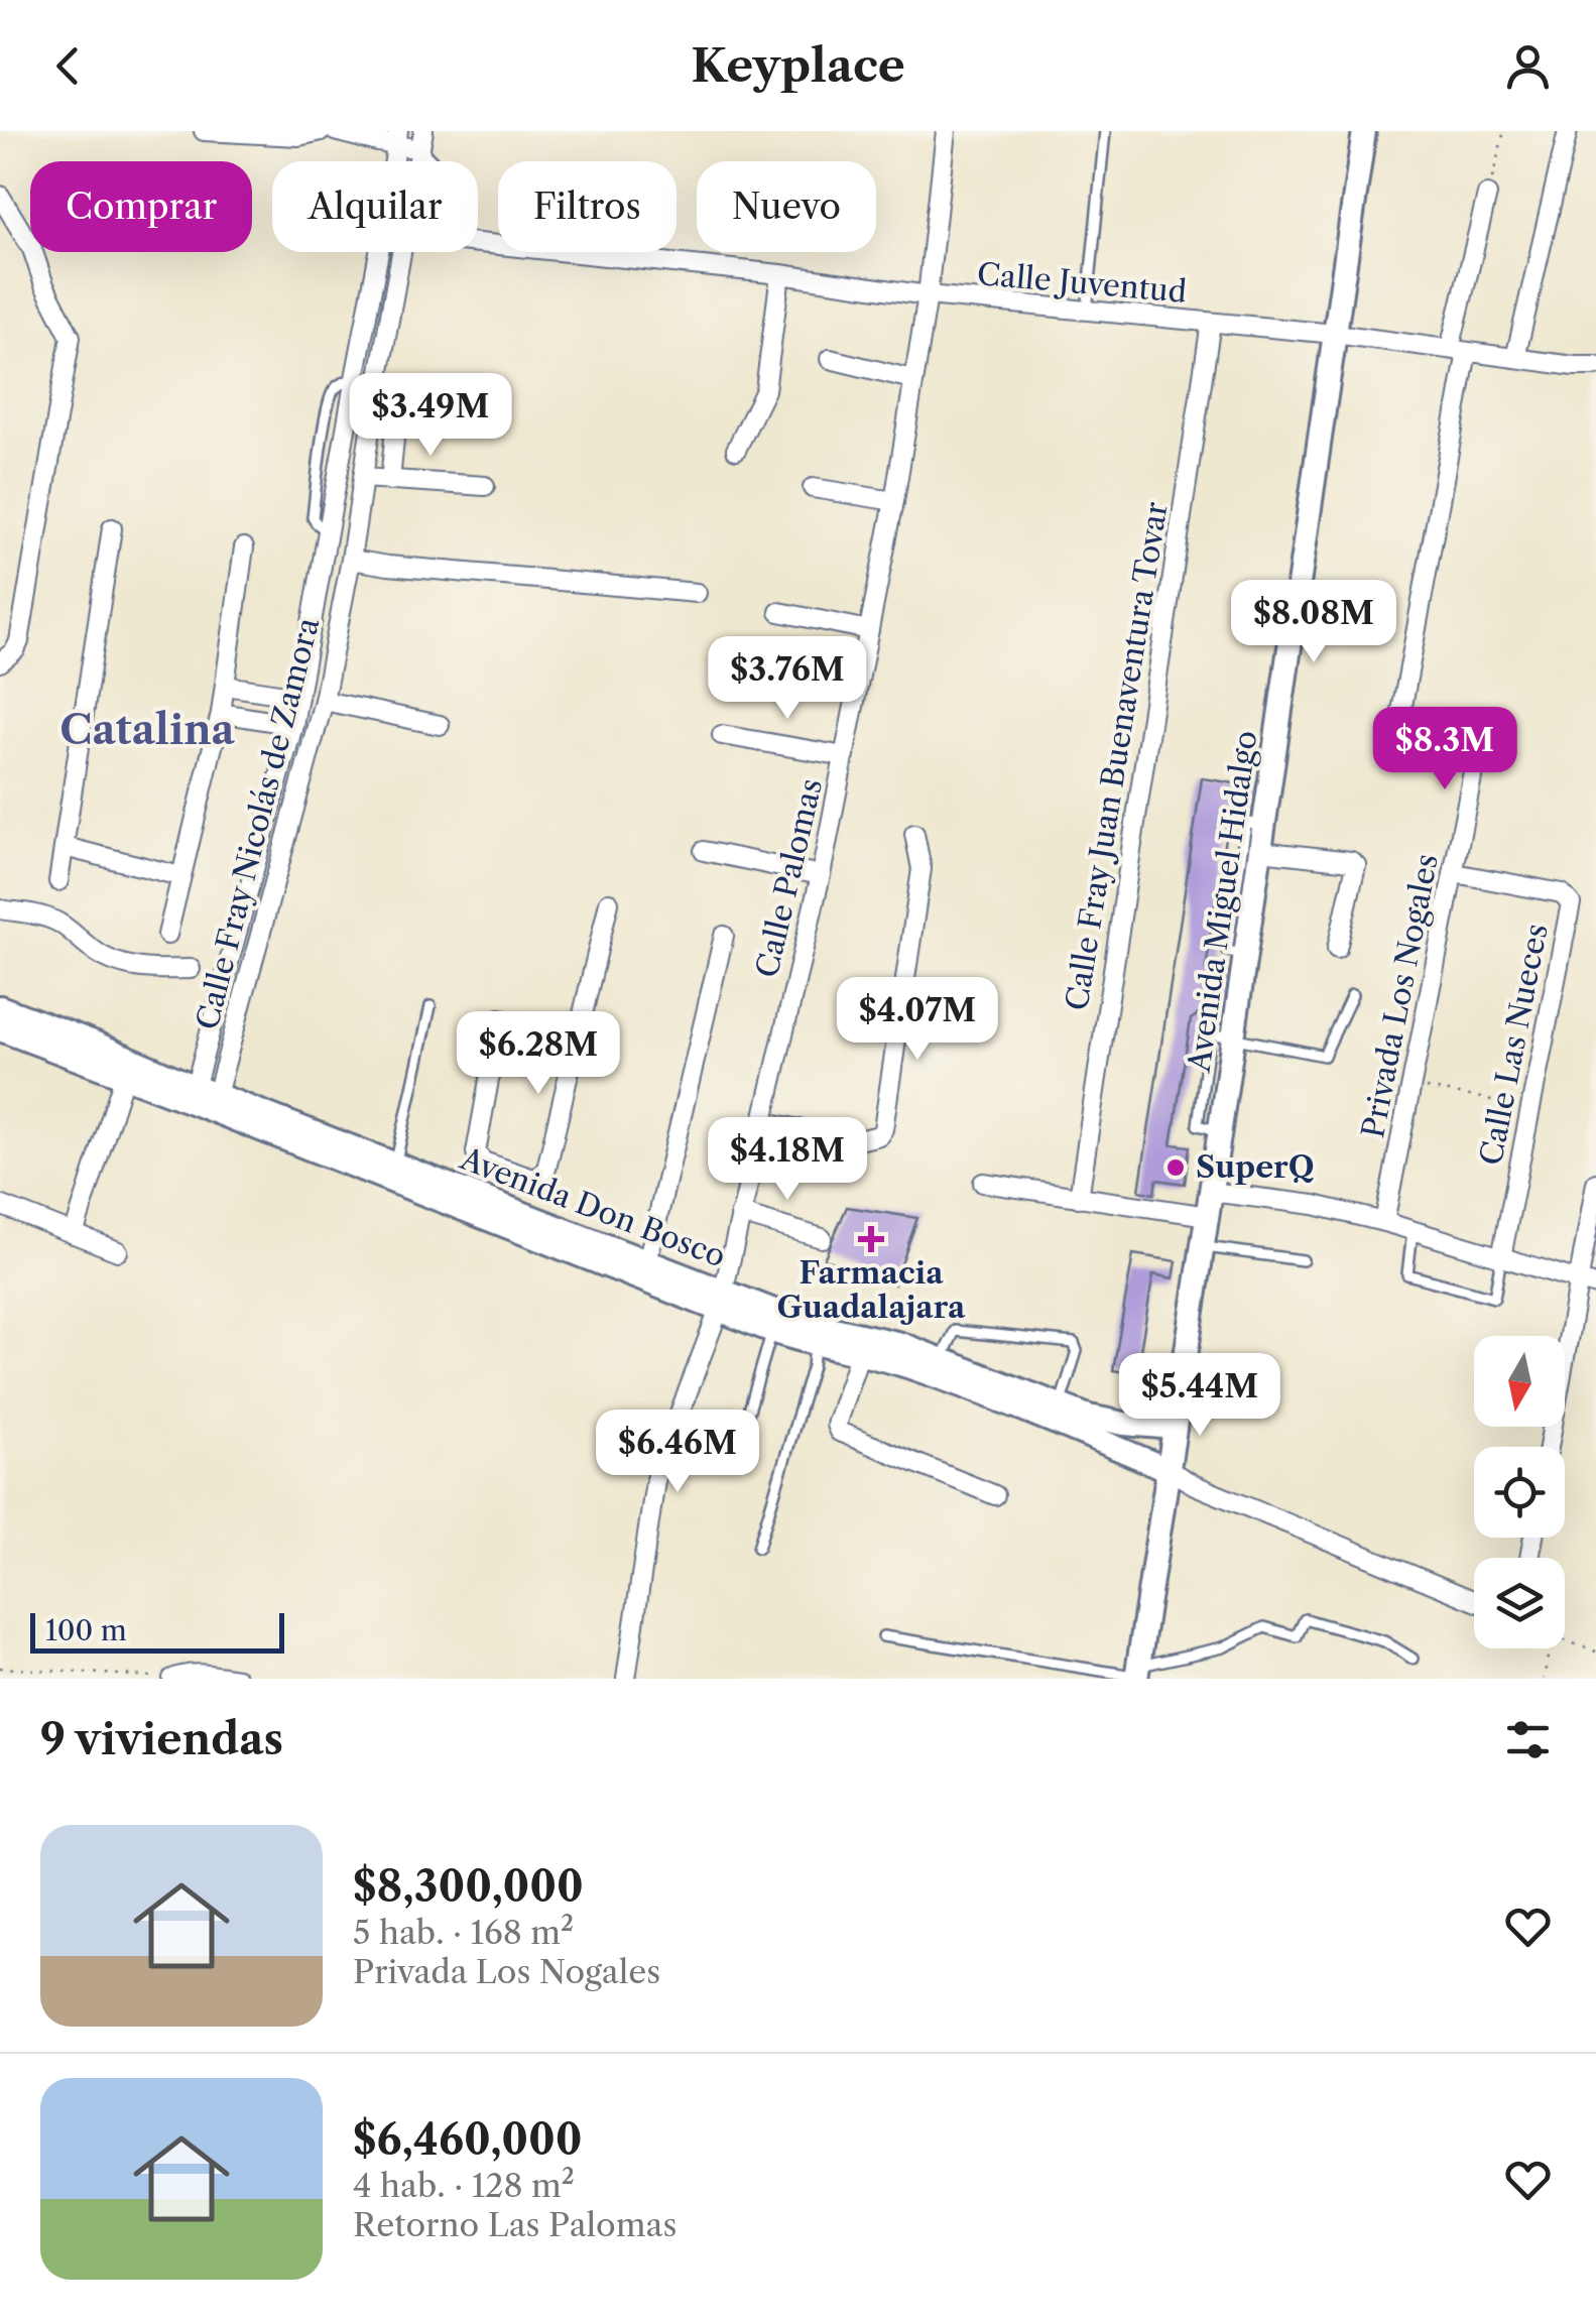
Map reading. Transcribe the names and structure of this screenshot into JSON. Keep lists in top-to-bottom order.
{
  "streets": {
    "street": [
      "Calle Juventud",
      "Calle Fray Juan Buenaventura Tovar",
      "Calle Fray Nicolás de Zamora",
      "Calle Palomas",
      "Avenida Miguel Hidalgo",
      "Privada Los Nogales",
      "Calle Las Nueces",
      "Avenida Don Bosco"
    ]
  },
  "crossings": [
    ["Calle Juventud", "Calle Fray Juan Buenaventura Tovar"],
    ["Calle Juventud", "Calle Palomas"],
    ["Calle Juventud", "Avenida Miguel Hidalgo"],
    ["Calle Fray Nicolás de Zamora", "Avenida Don Bosco"],
    ["Calle Palomas", "Avenida Don Bosco"],
    ["Avenida Miguel Hidalgo", "Avenida Don Bosco"],
    ["Privada Los Nogales", "Calle Las Nueces"]
  ],
  "districts": ["Catalina"],
  "places": {
    "other": ["SuperQ"],
    "health": ["Farmacia Guadalajara"]
  },
  "scale_bar": "100 m",
  "north": "bottom",
  "page": {
    "header": "Keyplace",
    "chip": [
      "Comprar",
      "Alquilar",
      "Filtros",
      "Nuevo"
    ],
    "price": [
      "$3.49M",
      "$8.08M",
      "$3.76M",
      "$8.3M",
      "$4.07M",
      "$6.28M",
      "$4.18M",
      "$5.44M",
      "$6.46M"
    ],
    "scale": "100 m",
    "heading": "9 viviendas",
    "list": [
      {
        "name": "$8,300,000",
        "note": "5 hab. · 168 m² · Privada Los Nogales"
      },
      {
        "name": "$6,460,000",
        "note": "4 hab. · 128 m² · Retorno Las Palomas"
      }
    ]
  }
}
